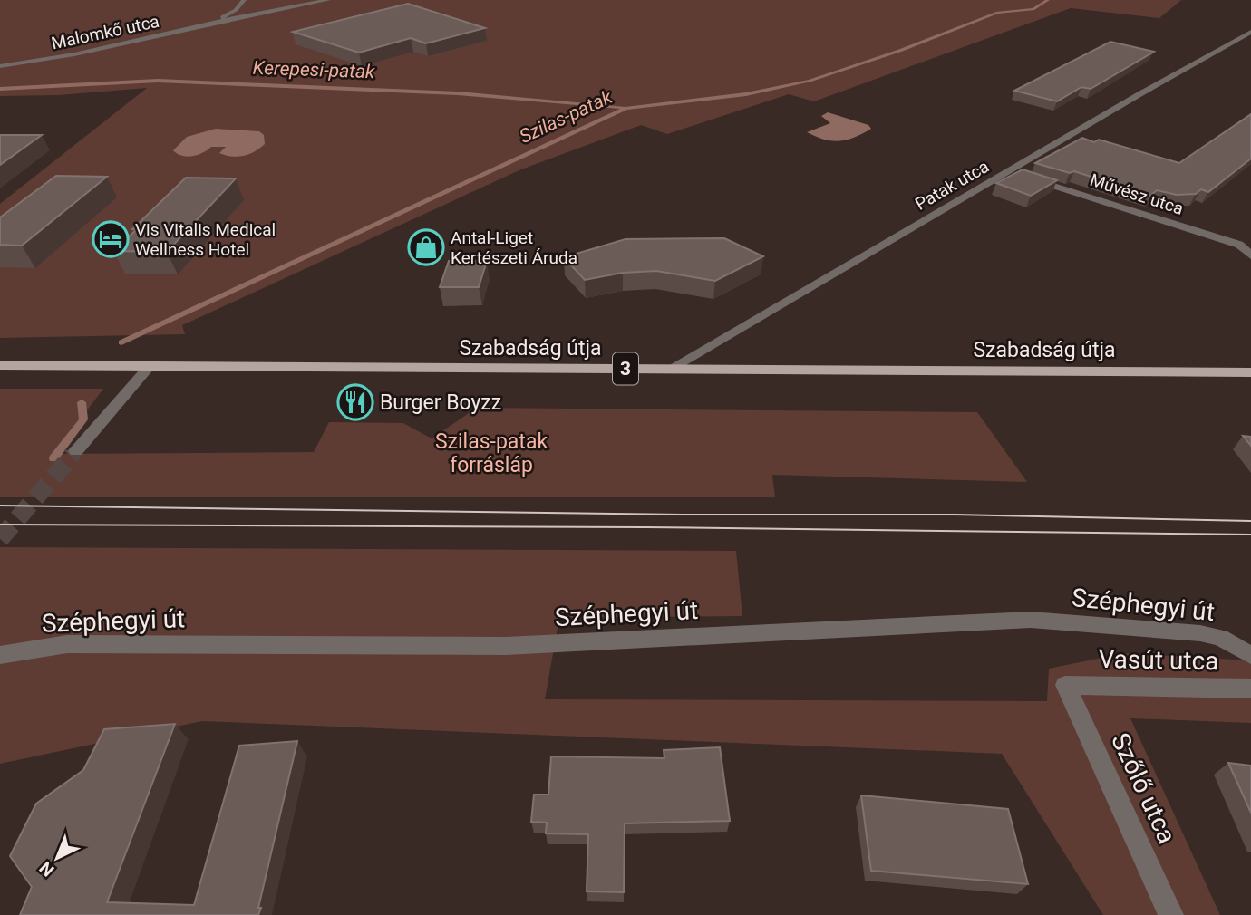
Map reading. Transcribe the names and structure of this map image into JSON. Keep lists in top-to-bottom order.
{
  "streets": {
    "main road": ["Szabadság útja", "3"],
    "street": [
      "Malomkő utca",
      "Patak utca",
      "Művész utca",
      "Széphegyi út",
      "Vasút utca",
      "Szőlő utca"
    ]
  },
  "crossings": [
    ["Patak utca", "Művész utca"],
    ["Patak utca", "Szabadság útja"],
    ["Vasút utca", "Szőlő utca"]
  ],
  "water": ["Kerepesi-patak", "Szilas-patak"],
  "parks": ["Szilas-patak forrásláp"],
  "places": {
    "hotel": ["Vis Vitalis Medical Wellness Hotel"],
    "shop": ["Antal-Liget Kertészeti Áruda"],
    "restaurant": ["Burger Boyzz"]
  },
  "north": "bottom left"
}
